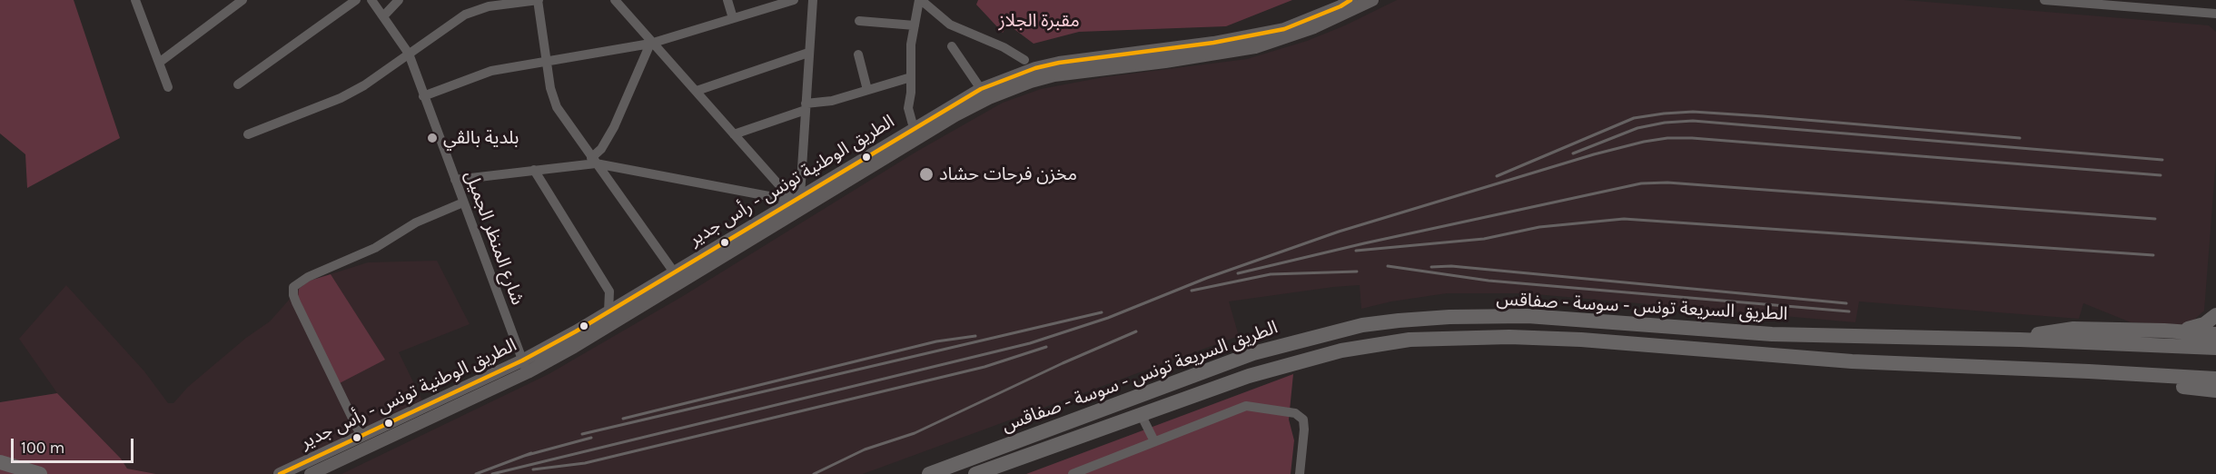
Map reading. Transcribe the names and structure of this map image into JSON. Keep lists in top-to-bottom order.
{
  "streets": {
    "highway": ["الطريق السريعة تونس - سوسة - صفاقس"],
    "main road": ["الطريق الوطنية تونس - رأس جدير"],
    "street": ["شارع المنظر الجميل"]
  },
  "crossings": [
    ["الطريق الوطنية تونس - رأس جدير", "شارع المنظر الجميل"]
  ],
  "parks": ["مقبرة الجلاز"],
  "places": ["بلدية بالڤي", "مخزن فرحات حشاد"],
  "scale_bar": "100 m"
}
